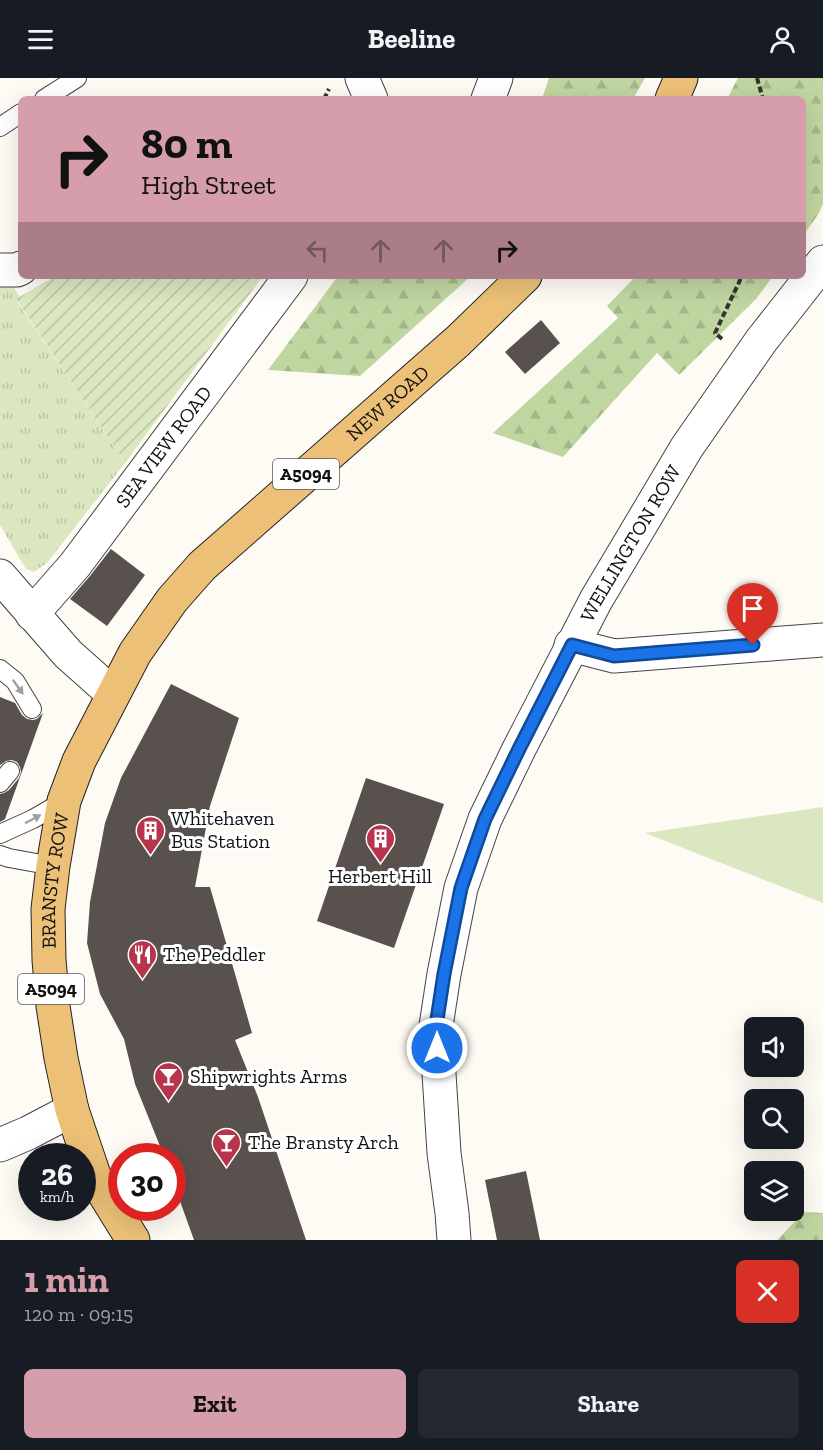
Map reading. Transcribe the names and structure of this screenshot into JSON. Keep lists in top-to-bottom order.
{
  "streets": {
    "main road": ["NEW ROAD", "A5094", "BRANSTY ROW"],
    "street": ["SEA VIEW ROAD", "WELLINGTON ROW"]
  },
  "crossings": [
    ["NEW ROAD", "BRANSTY ROW"]
  ],
  "places": {
    "building": ["Whitehaven Bus Station", "Herbert Hill"],
    "restaurant": ["The Peddler"],
    "bar": ["Shipwrights Arms", "The Bransty Arch"]
  },
  "page": {
    "header": "Beeline",
    "turn": ["80 m", "High Street"],
    "speed": "26 km/h",
    "limit": "30",
    "heading": ["1 min", "120 m · 09:15"],
    "buttons": ["Exit", "Share"]
  }
}
